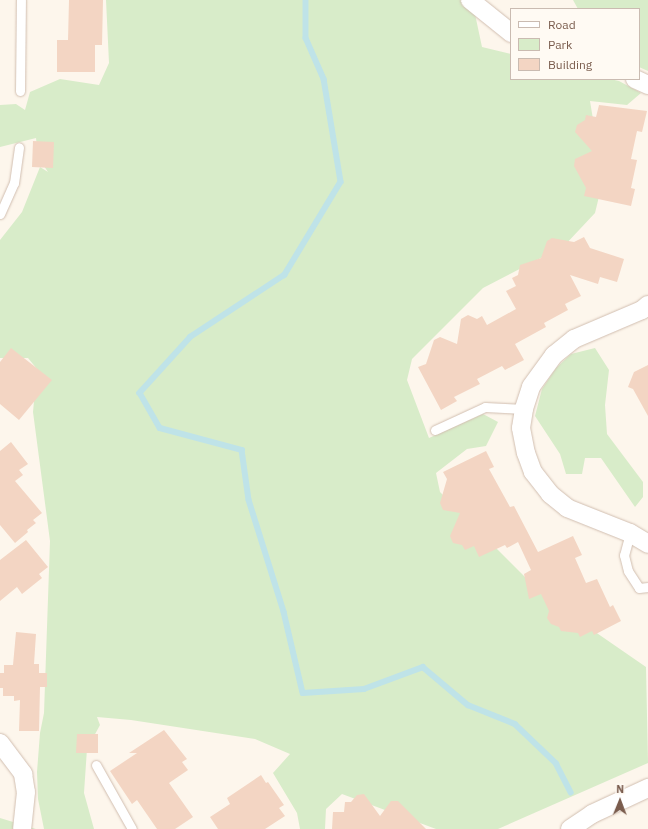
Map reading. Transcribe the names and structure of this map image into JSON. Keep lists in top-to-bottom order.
{
  "legend": ["Road", "Park", "Building"],
  "north": "top"
}
